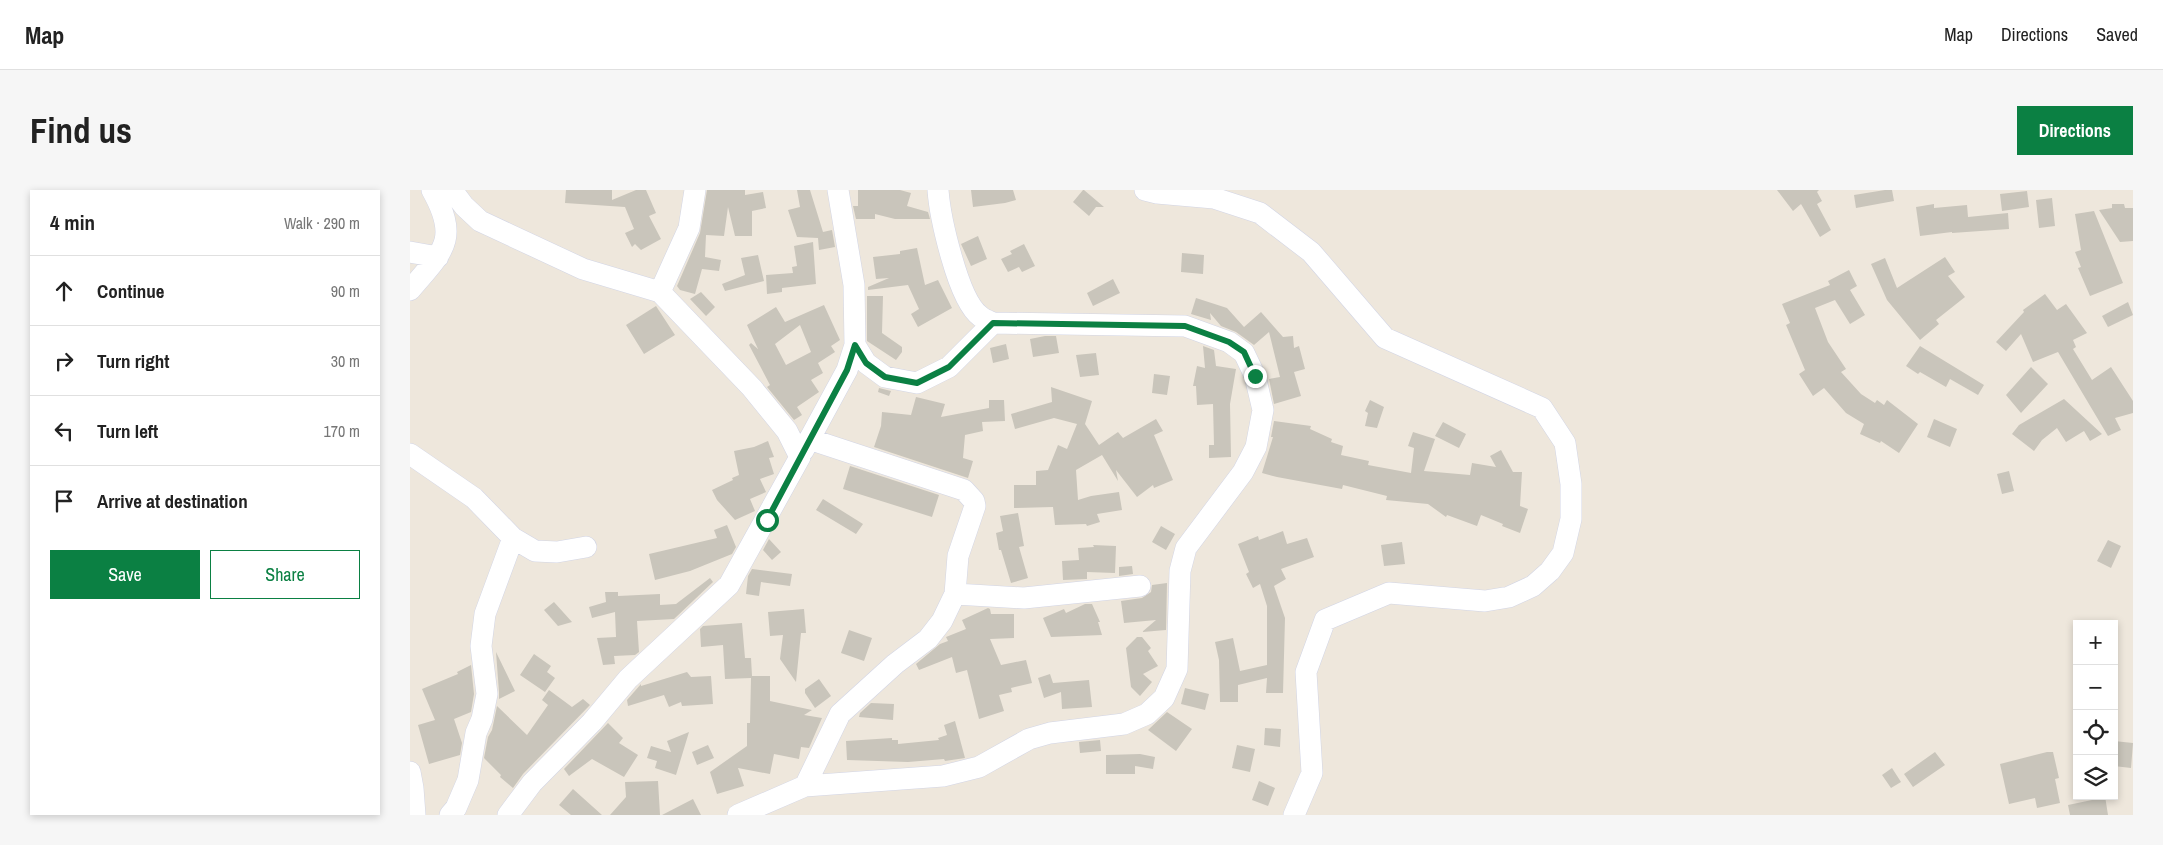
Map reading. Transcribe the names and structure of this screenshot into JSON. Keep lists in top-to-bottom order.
{
  "page": {
    "header": "Map",
    "nav": ["Map", "Directions", "Saved"],
    "buttons": [
      "Directions",
      ["Save", "Share"]
    ],
    "title": "Find us",
    "heading": ["4 min", "Walk · 290 m"],
    "list": [
      ["Continue", "90 m"],
      ["Turn right", "30 m"],
      ["Turn left", "170 m"],
      "Arrive at destination"
    ],
    "map_buttons": ["+", "−"]
  }
}
